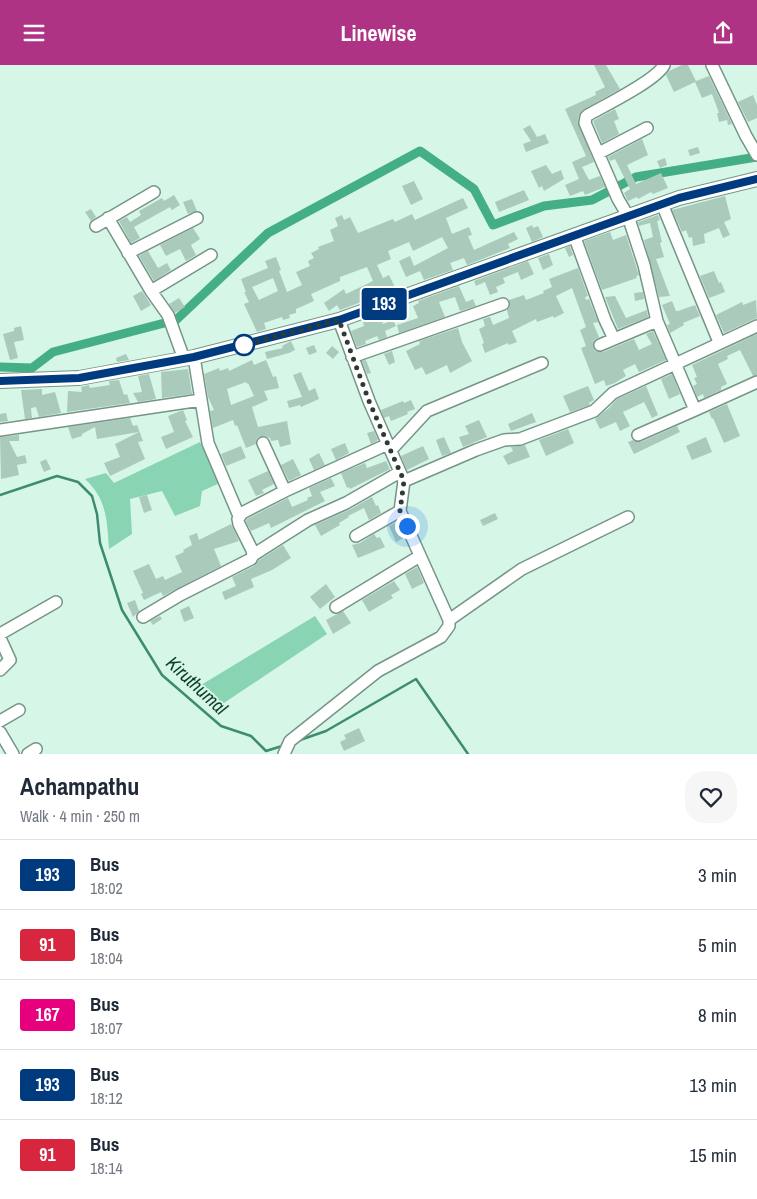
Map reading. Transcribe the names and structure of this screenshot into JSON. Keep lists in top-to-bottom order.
{
  "water": ["Kiruthumal"],
  "lines": ["bus line 193"],
  "page": {
    "header": "Linewise",
    "on_map": "193",
    "heading": ["Achampathu", "Walk · 4 min · 250 m"],
    "list": [
      {
        "mark": "193",
        "name": "Bus",
        "note": "18:02",
        "value": "3 min"
      },
      {
        "mark": "91",
        "name": "Bus",
        "note": "18:04",
        "value": "5 min"
      },
      {
        "mark": "167",
        "name": "Bus",
        "note": "18:07",
        "value": "8 min"
      },
      {
        "mark": "193",
        "name": "Bus",
        "note": "18:12",
        "value": "13 min"
      },
      {
        "mark": "91",
        "name": "Bus",
        "note": "18:14",
        "value": "15 min"
      }
    ]
  }
}
